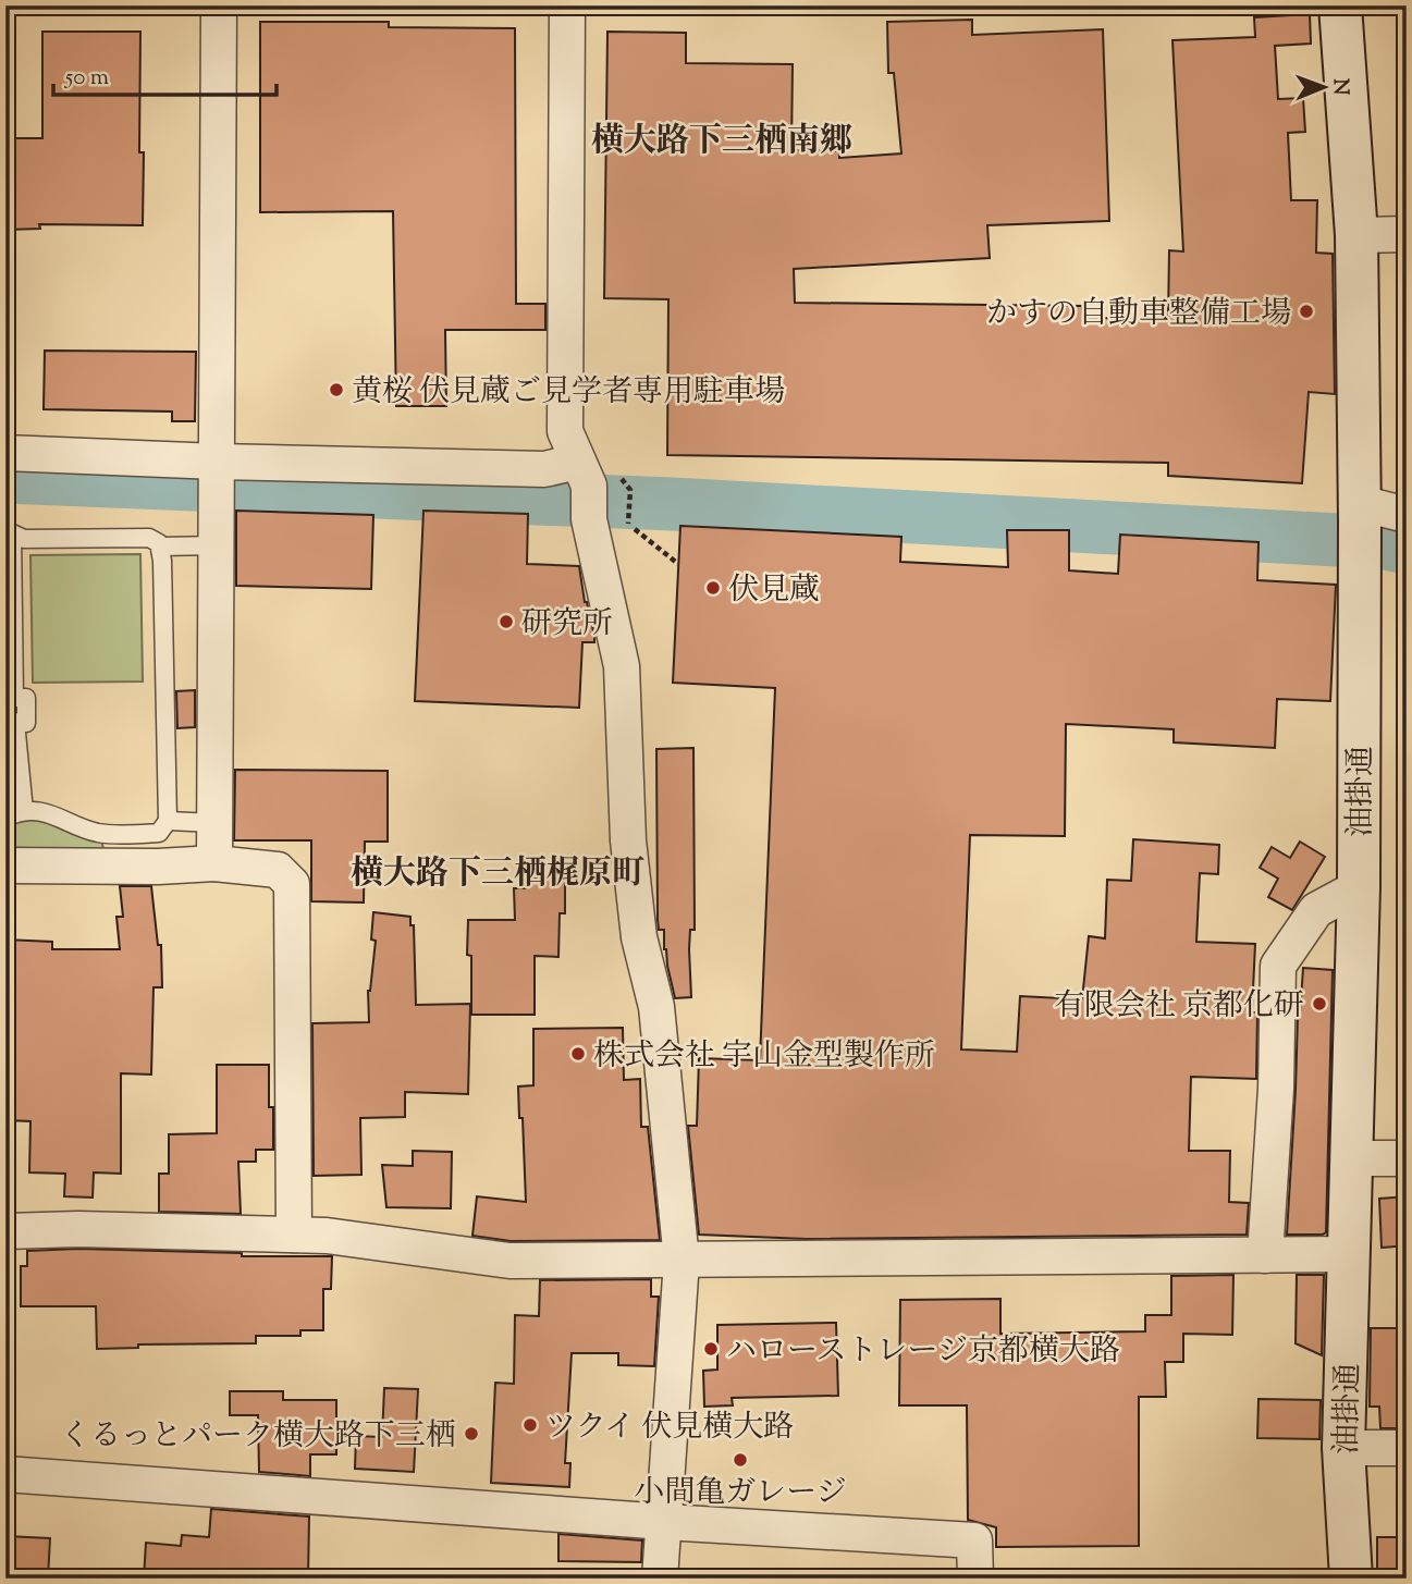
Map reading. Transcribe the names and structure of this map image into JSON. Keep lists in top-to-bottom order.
{
  "streets": {
    "street": ["油掛通"]
  },
  "districts": ["横大路下三栖南郷", "横大路下三栖梶原町"],
  "places": [
    "かすの自動車整備工場",
    "黄桜 伏見蔵ご見学者専用駐車場",
    "伏見蔵",
    "研究所",
    "有限会社 京都化研",
    "株式会社 宇山金型製作所",
    "ハローストレージ京都横大路",
    "ツクイ 伏見横大路",
    "くるっとパーク横大路下三栖",
    "小間亀ガレージ"
  ],
  "scale_bar": "50 m",
  "north": "right"
}
